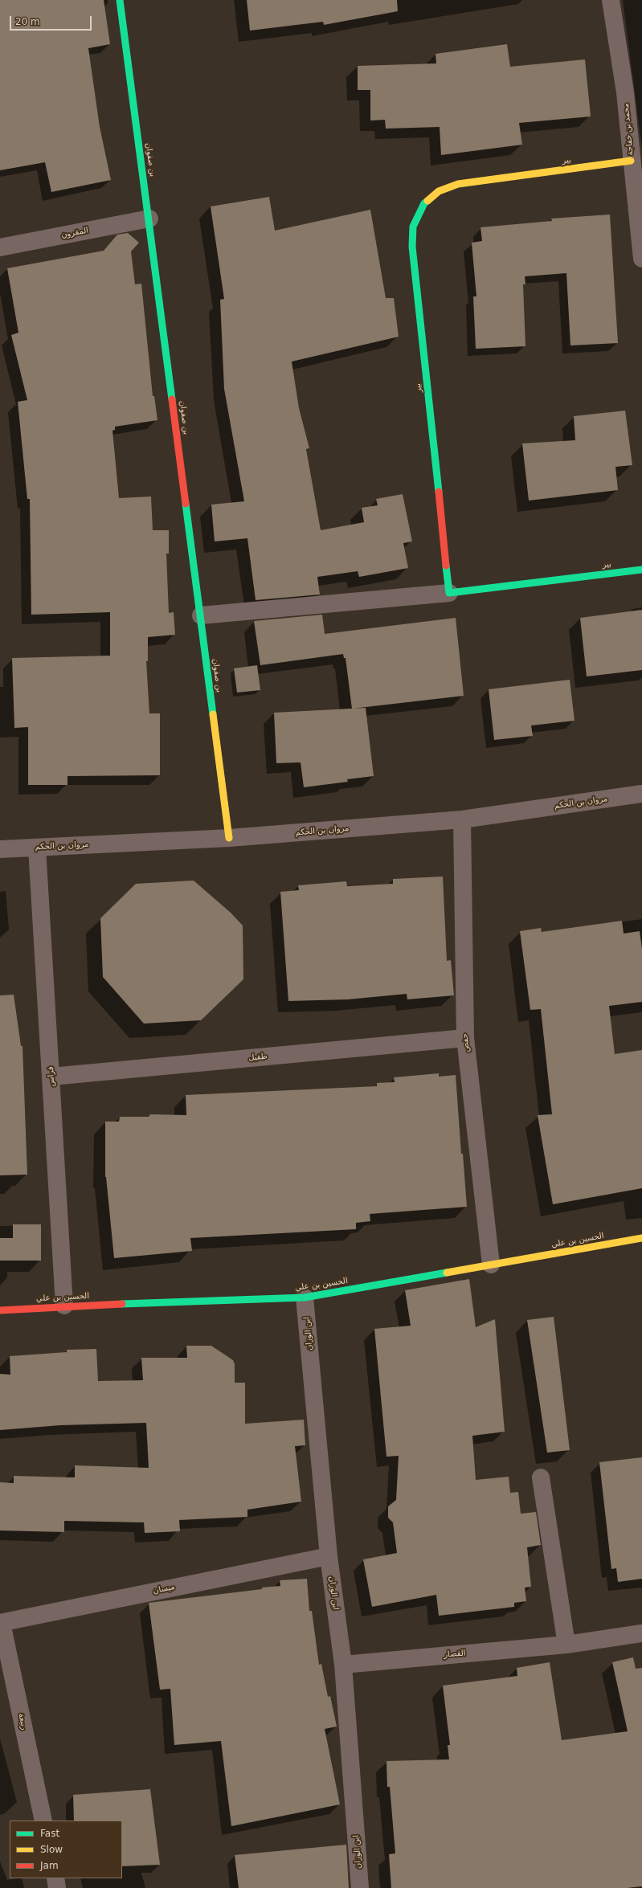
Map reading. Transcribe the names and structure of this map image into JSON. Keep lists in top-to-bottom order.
{
  "streets": {
    "street": [
      "محمد بن خفاجة",
      "بن صفوان",
      "بير",
      "المقرون",
      "مروان بن الحكم",
      "حفص",
      "طفيل",
      "فراس",
      "الحسين بن علي",
      "ابن الوزان",
      "ميسان",
      "القصار",
      "ربيعة"
    ]
  },
  "crossings": [
    ["محمد بن خفاجة", "بير"],
    ["بن صفوان", "المقرون"],
    ["بن صفوان", "مروان بن الحكم"],
    ["مروان بن الحكم", "حفص"],
    ["مروان بن الحكم", "فراس"],
    ["حفص", "طفيل"],
    ["حفص", "الحسين بن علي"],
    ["طفيل", "فراس"],
    ["فراس", "الحسين بن علي"],
    ["الحسين بن علي", "ابن الوزان"],
    ["ابن الوزان", "ميسان"],
    ["ابن الوزان", "القصار"],
    ["ميسان", "ربيعة"]
  ],
  "legend": ["Fast", "Slow", "Jam"],
  "scale_bar": "20 m"
}
